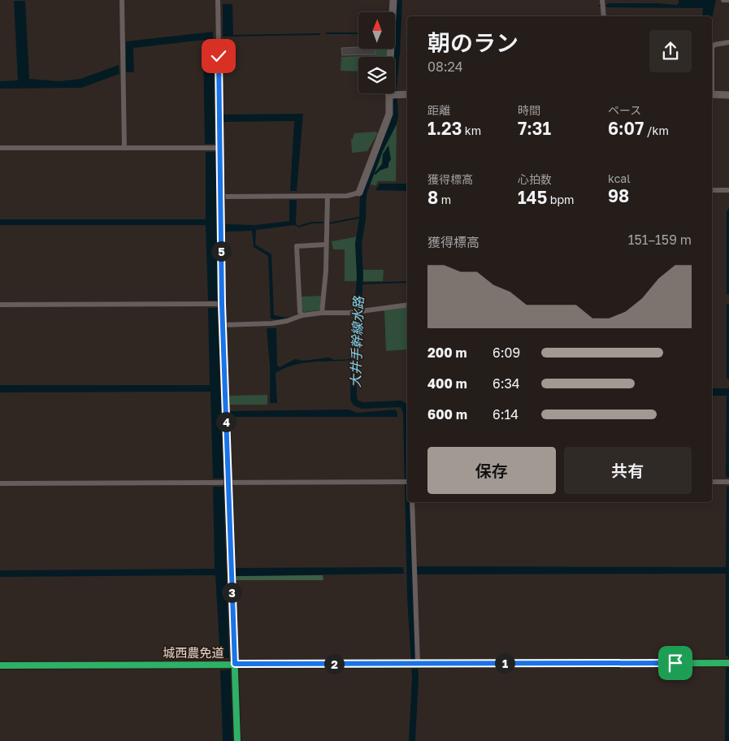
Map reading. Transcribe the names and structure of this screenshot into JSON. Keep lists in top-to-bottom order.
{
  "streets": {
    "street": ["城西農免道"]
  },
  "water": ["大井手幹線水路"],
  "north": "top",
  "page": {
    "heading": ["朝のラン", "08:24"],
    "stats": [
      ["距離", "1.23 km"],
      ["時間", "7:31"],
      ["ペース", "6:07 /km"],
      ["獲得標高", "8 m"],
      ["心拍数", "145 bpm"],
      ["kcal", "98"]
    ],
    "chart": ["獲得標高", "151–159 m"],
    "pins": [
      "5",
      "4",
      "3",
      "1",
      "2"
    ],
    "list": [
      {
        "name": "200 m",
        "note": "6:09"
      },
      {
        "name": "400 m",
        "note": "6:34"
      },
      {
        "name": "600 m",
        "note": "6:14"
      }
    ],
    "buttons": ["保存", "共有"]
  }
}
